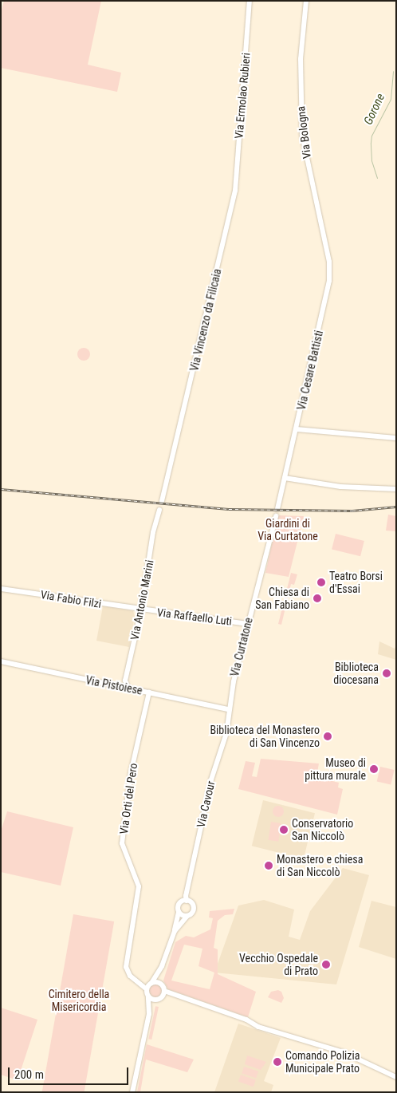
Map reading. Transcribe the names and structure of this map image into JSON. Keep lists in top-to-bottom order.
{
  "streets": {
    "street": [
      "Via Ermolao Rubieri",
      "Via Bologna",
      "Via Vincenzo da Filicaia",
      "Via Cesare Battisti",
      "Via Fabio Filzi",
      "Via Antonio Marini",
      "Via Raffaello Luti",
      "Via Curtatone",
      "Via Pistoiese",
      "Via Orti del Pero",
      "Via Cavour"
    ]
  },
  "crossings": [
    ["Via Ermolao Rubieri", "Via Vincenzo da Filicaia"],
    ["Via Bologna", "Via Cesare Battisti"],
    ["Via Fabio Filzi", "Via Antonio Marini"],
    ["Via Fabio Filzi", "Via Raffaello Luti"],
    ["Via Antonio Marini", "Via Raffaello Luti"],
    ["Via Antonio Marini", "Via Pistoiese"],
    ["Via Raffaello Luti", "Via Curtatone"],
    ["Via Curtatone", "Via Pistoiese"],
    ["Via Curtatone", "Via Cavour"],
    ["Via Pistoiese", "Via Orti del Pero"],
    ["Via Pistoiese", "Via Cavour"],
    ["Via Orti del Pero", "Via Cavour"]
  ],
  "water": ["Gorone"],
  "parks": ["Giardini di Via Curtatone", "Cimitero della Misericordia"],
  "places": [
    "Teatro Borsi d'Essai",
    "Chiesa di San Fabiano",
    "Biblioteca diocesana",
    "Biblioteca del Monastero di San Vincenzo",
    "Museo di pittura murale",
    "Conservatorio San Niccolò",
    "Monastero e chiesa di San Niccolò",
    "Vecchio Ospedale di Prato",
    "Comando Polizia Municipale Prato"
  ],
  "scale_bar": "200 m"
}
